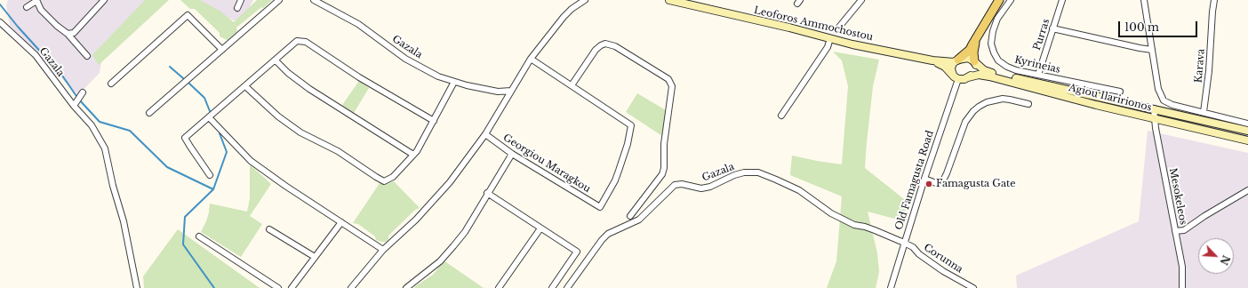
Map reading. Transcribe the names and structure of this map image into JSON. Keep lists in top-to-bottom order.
{
  "streets": {
    "main road": ["Leoforos Ammochostou", "Agiou Ilaririonos"],
    "street": [
      "Purras",
      "Gazala",
      "Kyrineias",
      "Karava",
      "Georgiou Maragkou",
      "Old Famagusta Road",
      "Mesokeleos",
      "Corunna"
    ]
  },
  "crossings": [
    ["Leoforos Ammochostou", "Agiou Ilaririonos"],
    ["Leoforos Ammochostou", "Old Famagusta Road"],
    ["Purras", "Kyrineias"],
    ["Gazala", "Old Famagusta Road"],
    ["Gazala", "Corunna"],
    ["Agiou Ilaririonos", "Old Famagusta Road"],
    ["Agiou Ilaririonos", "Mesokeleos"],
    ["Old Famagusta Road", "Corunna"]
  ],
  "places": ["Famagusta Gate"],
  "scale_bar": "100 m",
  "north": "bottom right"
}
